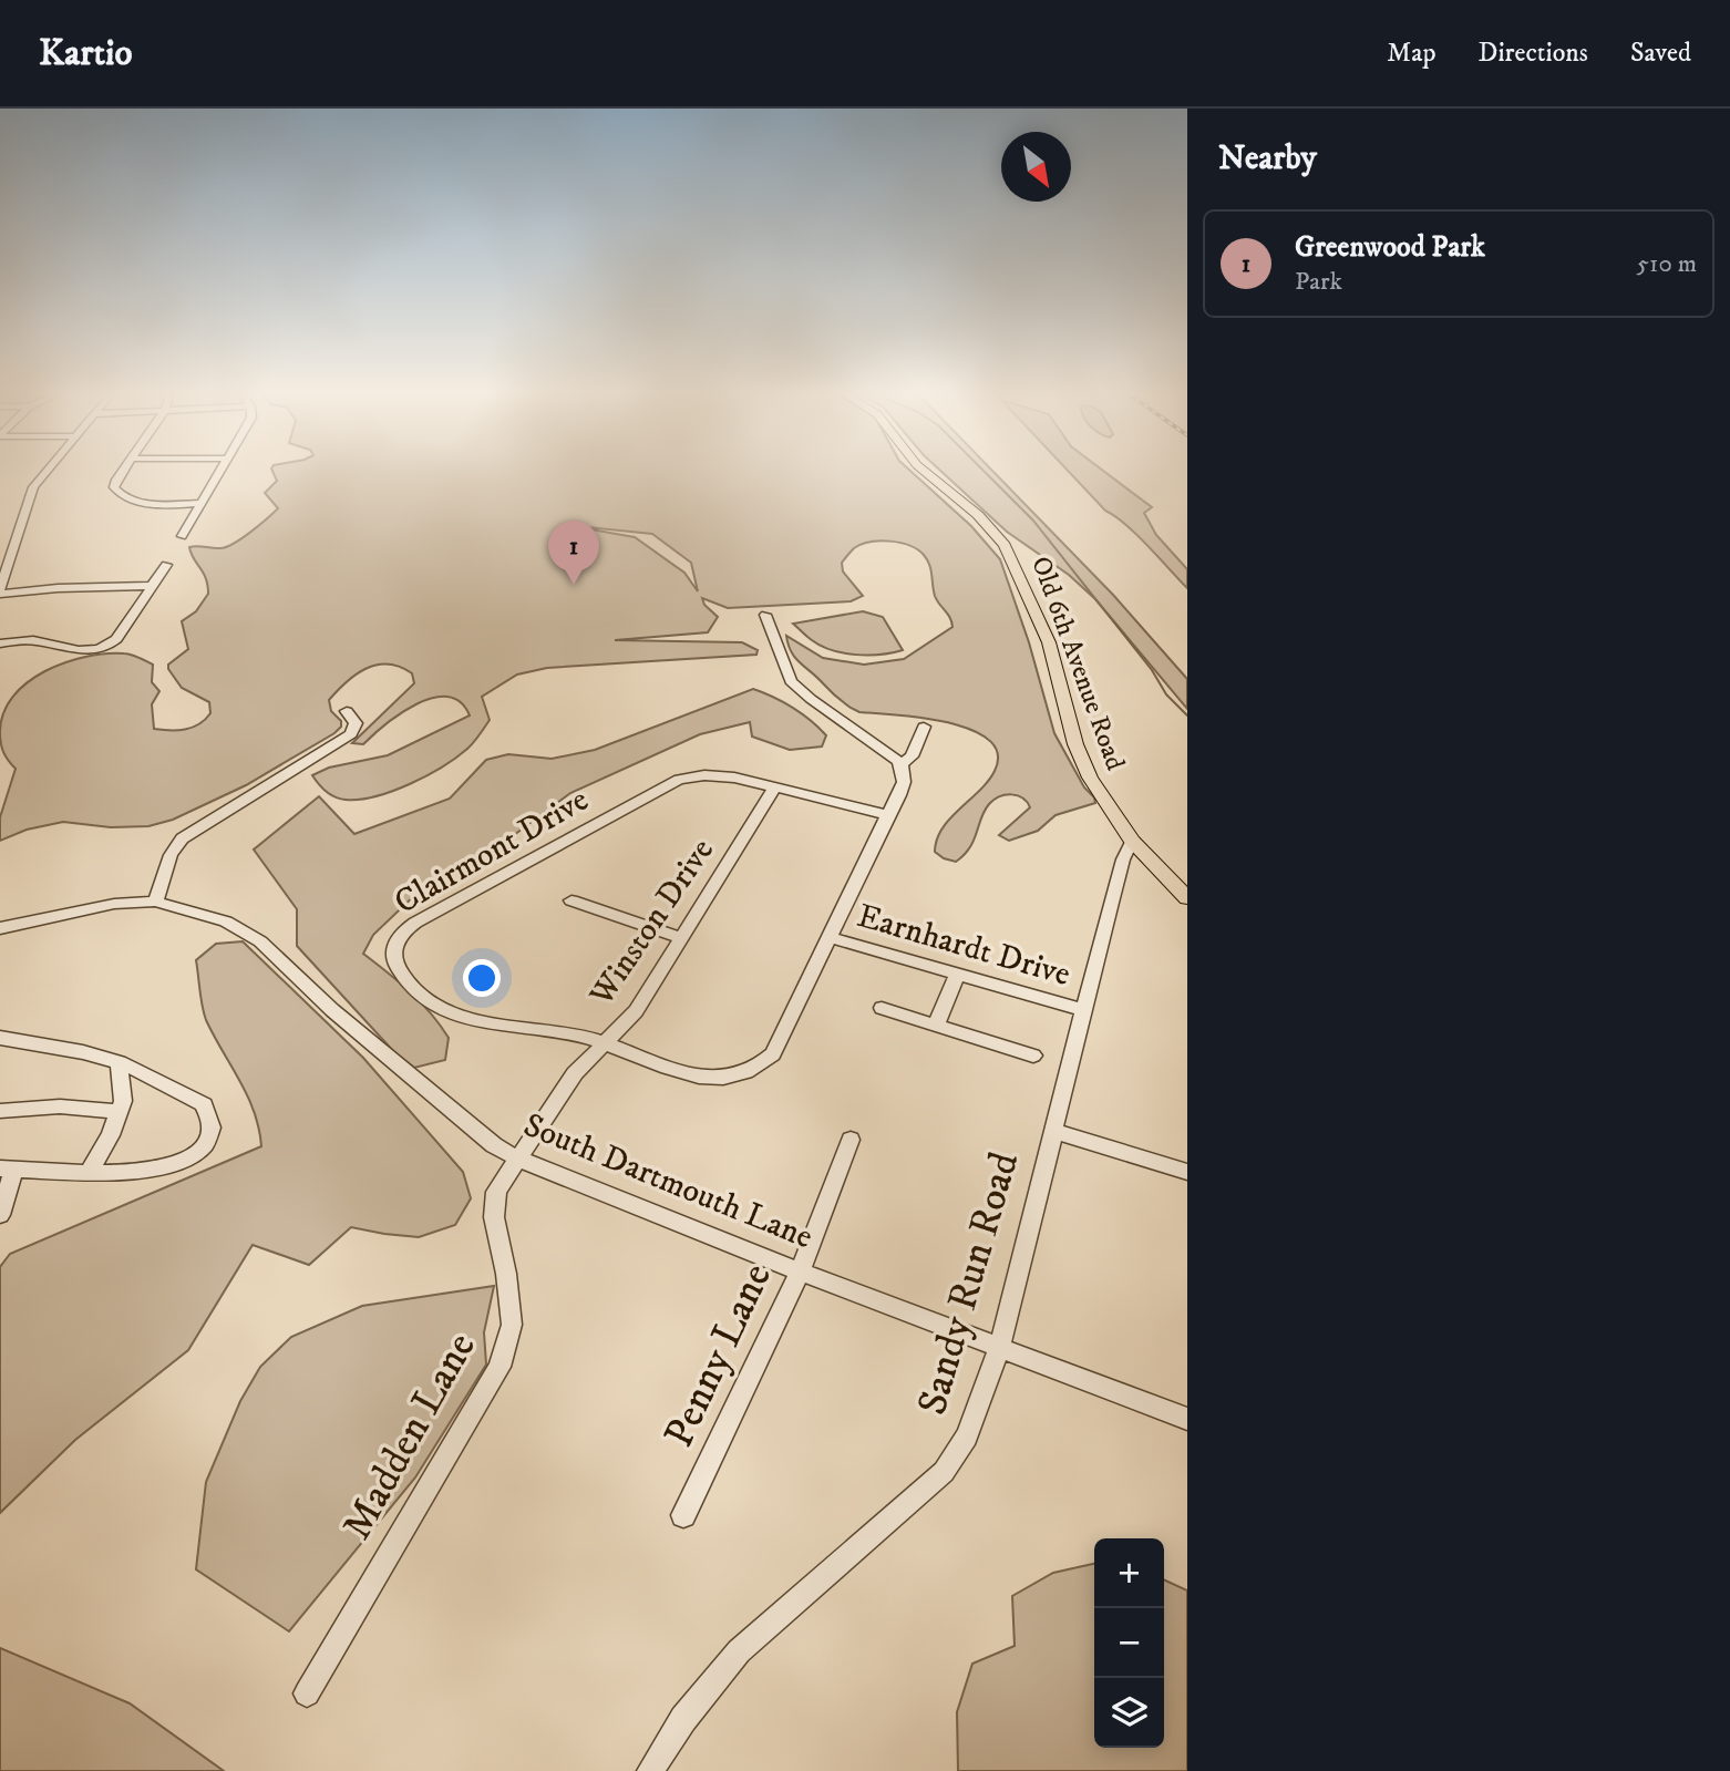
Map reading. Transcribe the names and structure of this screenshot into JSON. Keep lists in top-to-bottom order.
{
  "streets": {
    "main road": ["Old 6th Avenue Road"],
    "street": [
      "Clairmont Drive",
      "Winston Drive",
      "Earnhardt Drive",
      "South Dartmouth Lane",
      "Sandy Run Road",
      "Penny Lane",
      "Madden Lane"
    ]
  },
  "crossings": [
    ["Old 6th Avenue Road", "Sandy Run Road"],
    ["Clairmont Drive", "Winston Drive"],
    ["Clairmont Drive", "Earnhardt Drive"],
    ["Winston Drive", "South Dartmouth Lane"],
    ["Winston Drive", "Madden Lane"],
    ["Earnhardt Drive", "Sandy Run Road"],
    ["South Dartmouth Lane", "Sandy Run Road"],
    ["South Dartmouth Lane", "Penny Lane"],
    ["South Dartmouth Lane", "Madden Lane"]
  ],
  "north": "bottom right",
  "page": {
    "header": "Kartio",
    "nav": ["Map", "Directions", "Saved"],
    "heading": "Nearby",
    "list": [
      {
        "mark": "1",
        "name": "Greenwood Park",
        "note": "Park",
        "value": "510 m"
      }
    ],
    "pins": "1",
    "map_buttons": ["+", "−"]
  }
}
